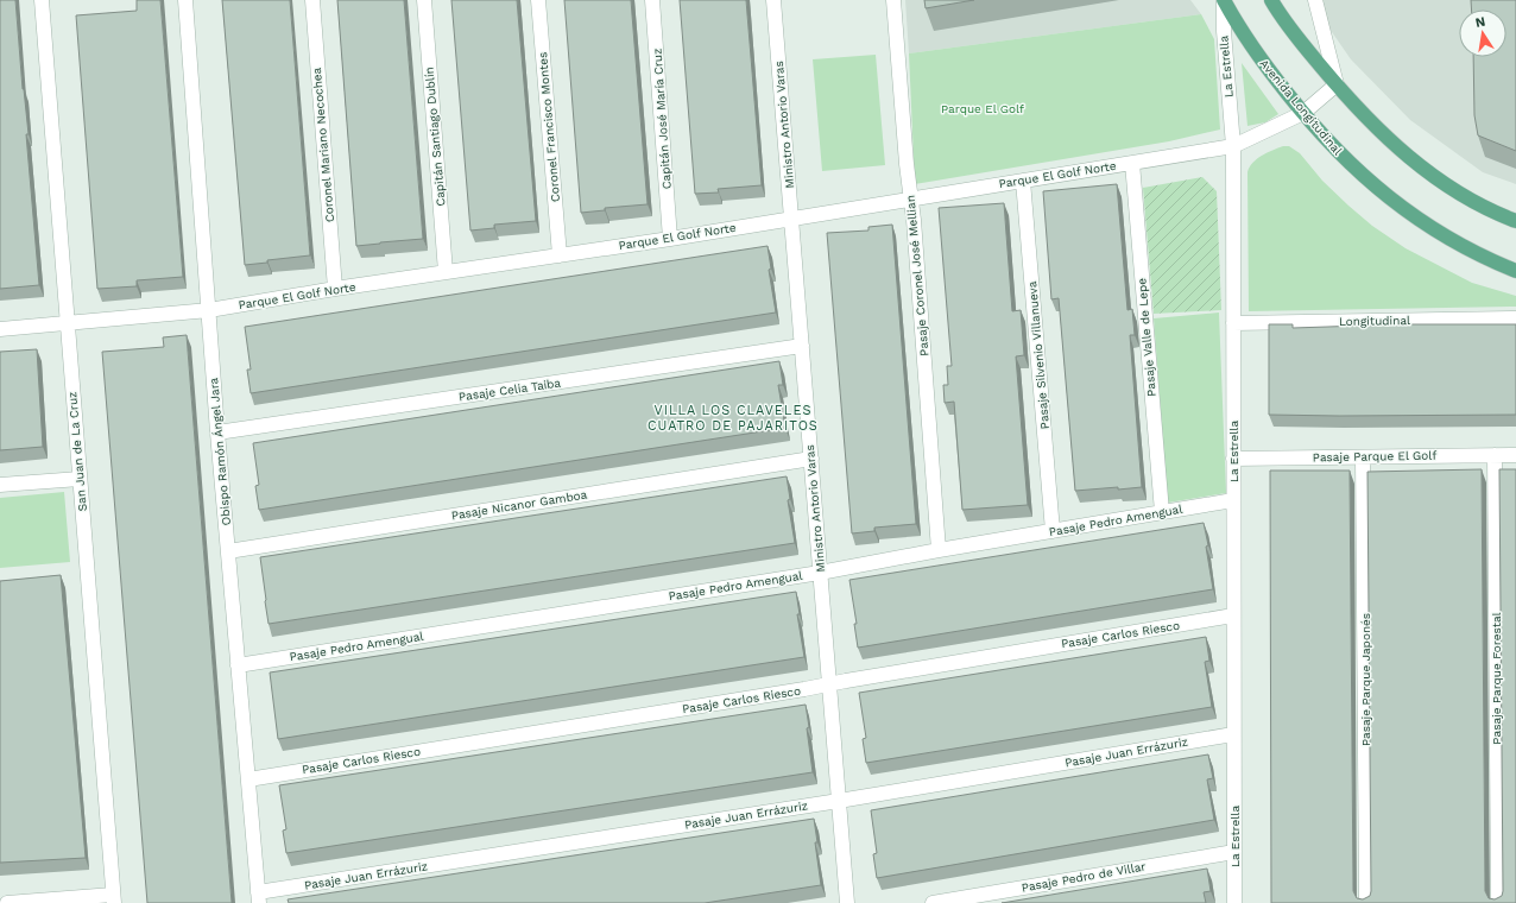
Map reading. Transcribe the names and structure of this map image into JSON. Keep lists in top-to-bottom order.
{
  "streets": {
    "main road": ["Avenida Longitudinal"],
    "street": [
      "La Estrella",
      "Capitán José María Cruz",
      "Ministro Antorio Varas",
      "Coronel Francisco Montes",
      "Capitán Santiago Dublín",
      "Coronel Mariano Necochea",
      "Parque El Golf Norte",
      "Pasaje Coronel José Mellian",
      "Longitudinal",
      "Pasaje Valle de Lepe",
      "Pasaje Silvenio Villanueva",
      "Pasaje Celia Taiba",
      "San Juan de La Cruz",
      "Obispo Ramón Ángel Jara",
      "Pasaje Parque El Golf",
      "Pasaje Nicanor Gamboa",
      "Pasaje Pedro Amengual",
      "Pasaje Carlos Riesco",
      "Pasaje Parque Forestal",
      "Pasaje Parque Japonés",
      "Pasaje Juan Errázuriz",
      "Pasaje Pedro de Villar"
    ]
  },
  "crossings": [
    ["La Estrella", "Avenida Longitudinal"],
    ["La Estrella", "Parque El Golf Norte"],
    ["La Estrella", "Longitudinal"],
    ["La Estrella", "Pasaje Parque El Golf"],
    ["La Estrella", "Pasaje Pedro Amengual"],
    ["La Estrella", "Pasaje Carlos Riesco"],
    ["La Estrella", "Pasaje Juan Errázuriz"],
    ["La Estrella", "Pasaje Pedro de Villar"],
    ["Avenida Longitudinal", "Parque El Golf Norte"],
    ["Capitán José María Cruz", "Parque El Golf Norte"],
    ["Ministro Antorio Varas", "Parque El Golf Norte"],
    ["Ministro Antorio Varas", "Pasaje Celia Taiba"],
    ["Ministro Antorio Varas", "Pasaje Nicanor Gamboa"],
    ["Ministro Antorio Varas", "Pasaje Pedro Amengual"],
    ["Ministro Antorio Varas", "Pasaje Carlos Riesco"],
    ["Ministro Antorio Varas", "Pasaje Juan Errázuriz"],
    ["Coronel Francisco Montes", "Parque El Golf Norte"],
    ["Capitán Santiago Dublín", "Parque El Golf Norte"],
    ["Coronel Mariano Necochea", "Parque El Golf Norte"],
    ["Parque El Golf Norte", "Pasaje Coronel José Mellian"],
    ["Parque El Golf Norte", "Pasaje Valle de Lepe"],
    ["Parque El Golf Norte", "Pasaje Silvenio Villanueva"],
    ["Parque El Golf Norte", "San Juan de La Cruz"],
    ["Parque El Golf Norte", "Obispo Ramón Ángel Jara"],
    ["Pasaje Coronel José Mellian", "Pasaje Pedro Amengual"],
    ["Pasaje Valle de Lepe", "Pasaje Pedro Amengual"],
    ["Pasaje Silvenio Villanueva", "Pasaje Pedro Amengual"],
    ["Pasaje Celia Taiba", "Obispo Ramón Ángel Jara"],
    ["Obispo Ramón Ángel Jara", "Pasaje Nicanor Gamboa"],
    ["Obispo Ramón Ángel Jara", "Pasaje Pedro Amengual"],
    ["Obispo Ramón Ángel Jara", "Pasaje Carlos Riesco"],
    ["Obispo Ramón Ángel Jara", "Pasaje Juan Errázuriz"],
    ["Pasaje Parque El Golf", "Pasaje Parque Forestal"],
    ["Pasaje Parque El Golf", "Pasaje Parque Japonés"]
  ],
  "districts": ["VILLA LOS CLAVELES CUATRO DE PAJARITOS"],
  "parks": ["Parque El Golf"],
  "north": "top"
}
